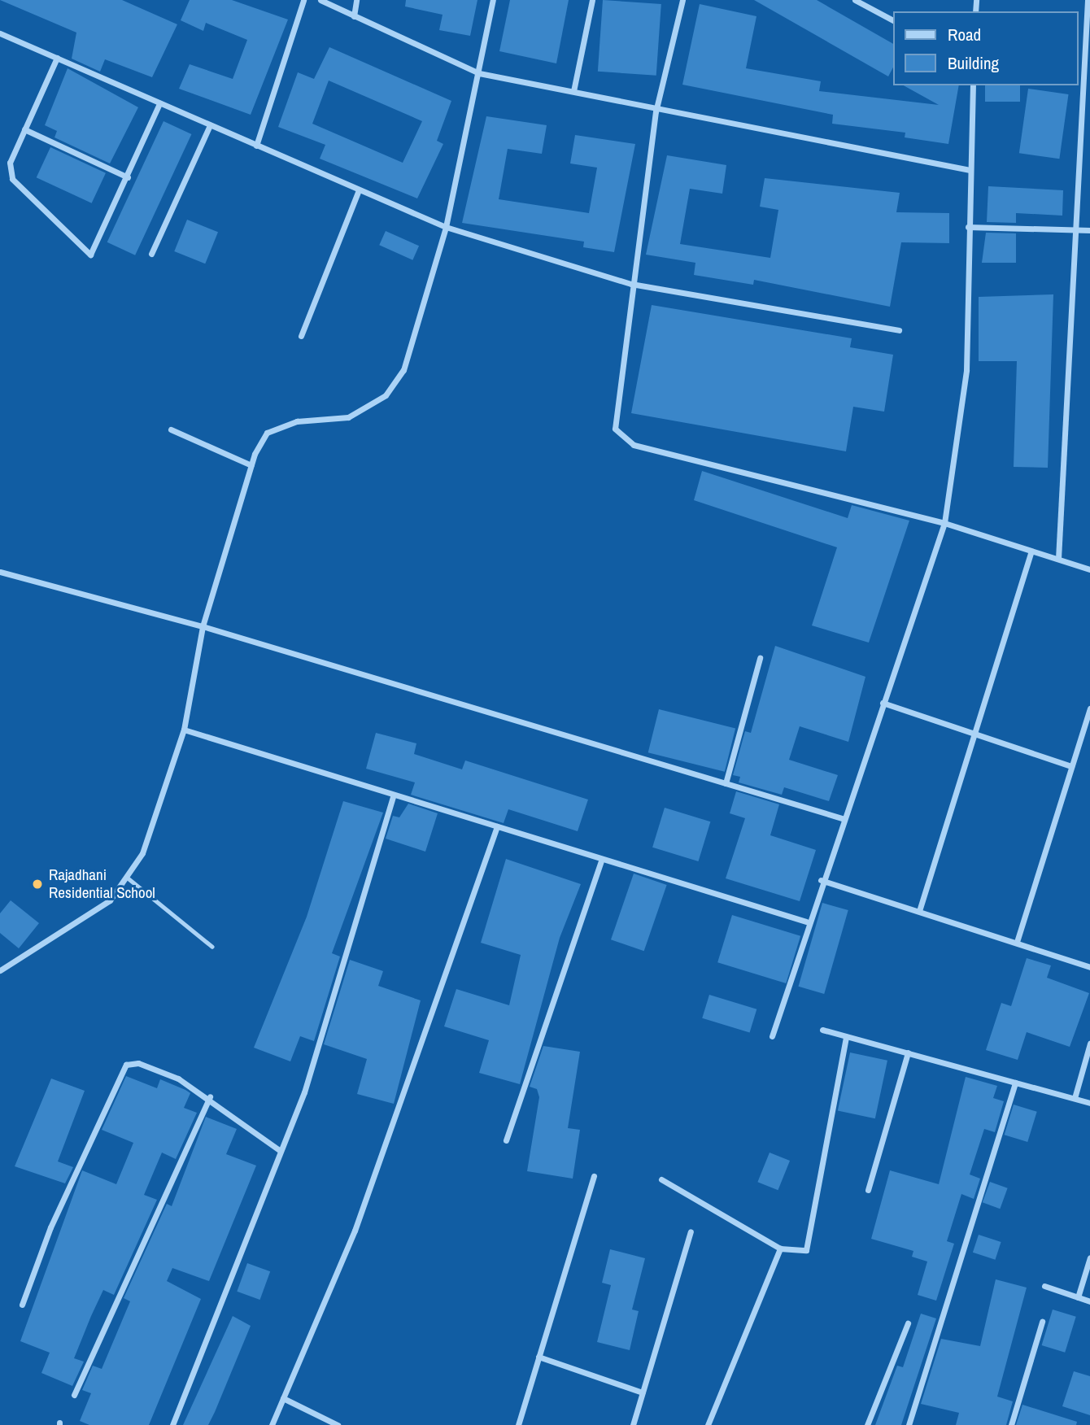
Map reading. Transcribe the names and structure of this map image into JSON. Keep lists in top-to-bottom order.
{
  "places": ["Rajadhani Residential School"],
  "legend": ["Road", "Building"]
}
